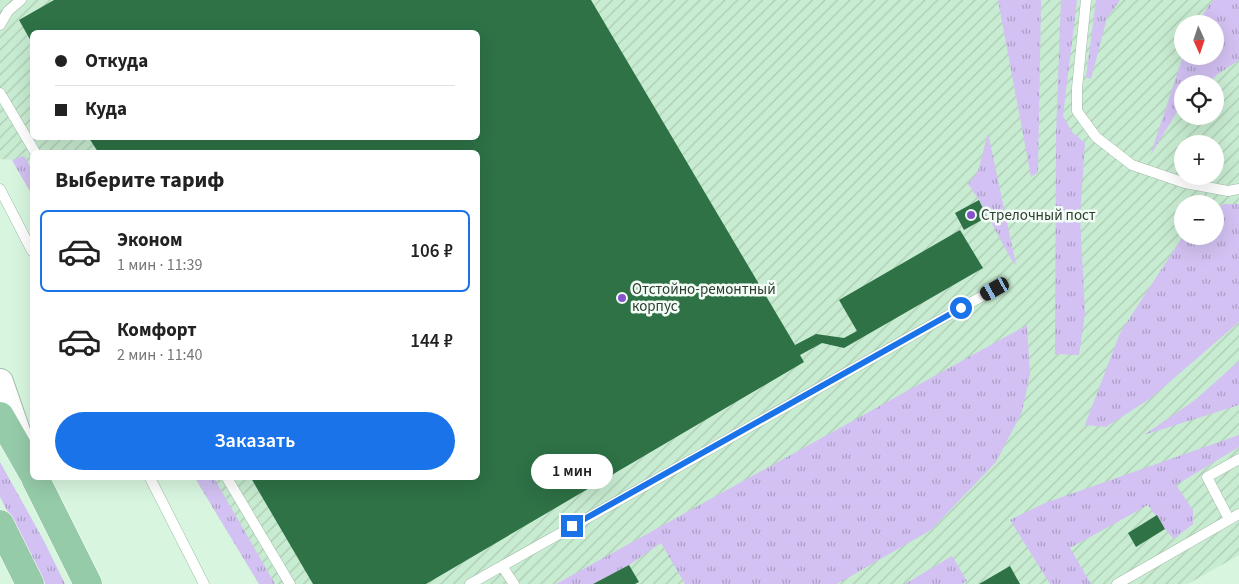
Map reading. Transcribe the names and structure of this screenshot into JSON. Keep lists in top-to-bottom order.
{
  "places": ["Стрелочный пост", "Отстойно-ремонтный корпус"],
  "north": "bottom",
  "page": {
    "map_buttons": ["+", "−"],
    "banner": ["Откуда", "Куда"],
    "heading": "Выберите тариф",
    "list": [
      {
        "name": "Эконом",
        "note": "1 мин · 11:39",
        "value": "106 ₽"
      },
      {
        "name": "Комфорт",
        "note": "2 мин · 11:40",
        "value": "144 ₽"
      }
    ],
    "buttons": "Заказать",
    "bubble": "1 мин"
  }
}
